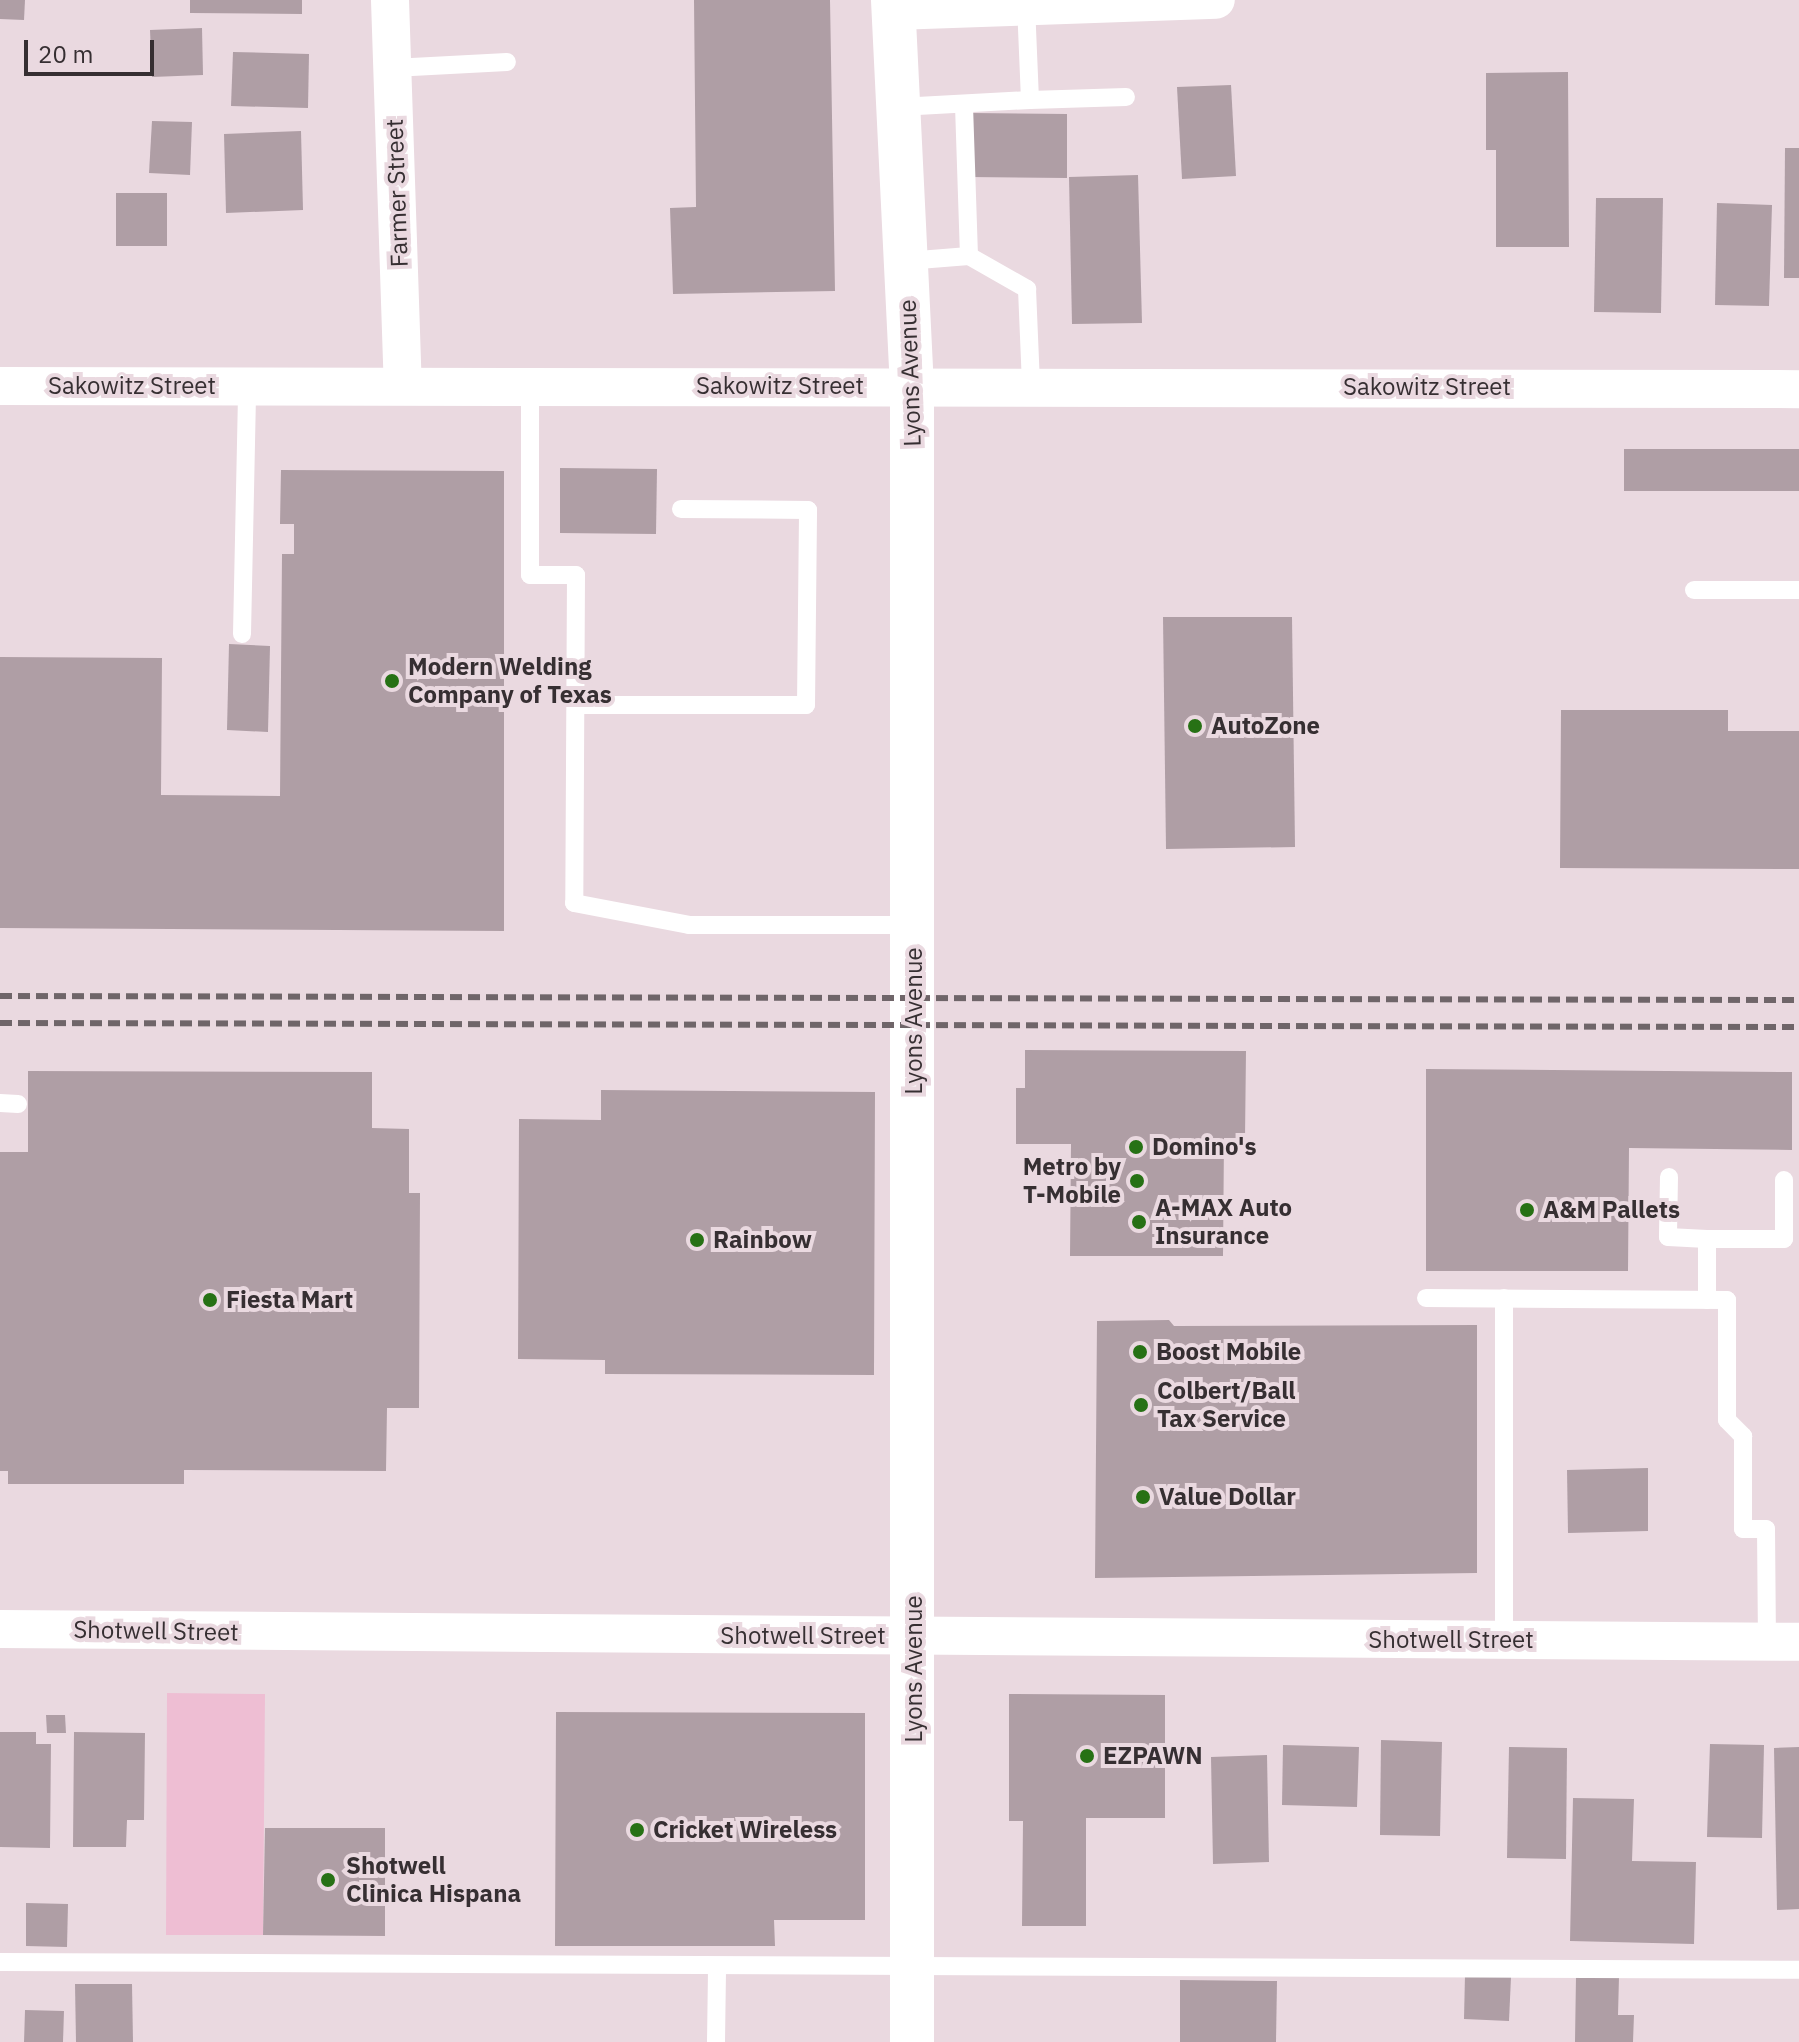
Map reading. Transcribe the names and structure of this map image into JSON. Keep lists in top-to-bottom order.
{
  "streets": {
    "street": [
      "Farmer Street",
      "Lyons Avenue",
      "Sakowitz Street",
      "Shotwell Street"
    ]
  },
  "crossings": [
    ["Farmer Street", "Sakowitz Street"],
    ["Lyons Avenue", "Sakowitz Street"],
    ["Lyons Avenue", "Shotwell Street"]
  ],
  "places": [
    "Modern Welding Company of Texas",
    "AutoZone",
    "Domino's",
    "Metro by T-Mobile",
    "A&M Pallets",
    "A-MAX Auto Insurance",
    "Rainbow",
    "Fiesta Mart",
    "Boost Mobile",
    "Colbert/Ball Tax Service",
    "Value Dollar",
    "EZPAWN",
    "Cricket Wireless",
    "Shotwell Clinica Hispana"
  ],
  "scale_bar": "20 m"
}
